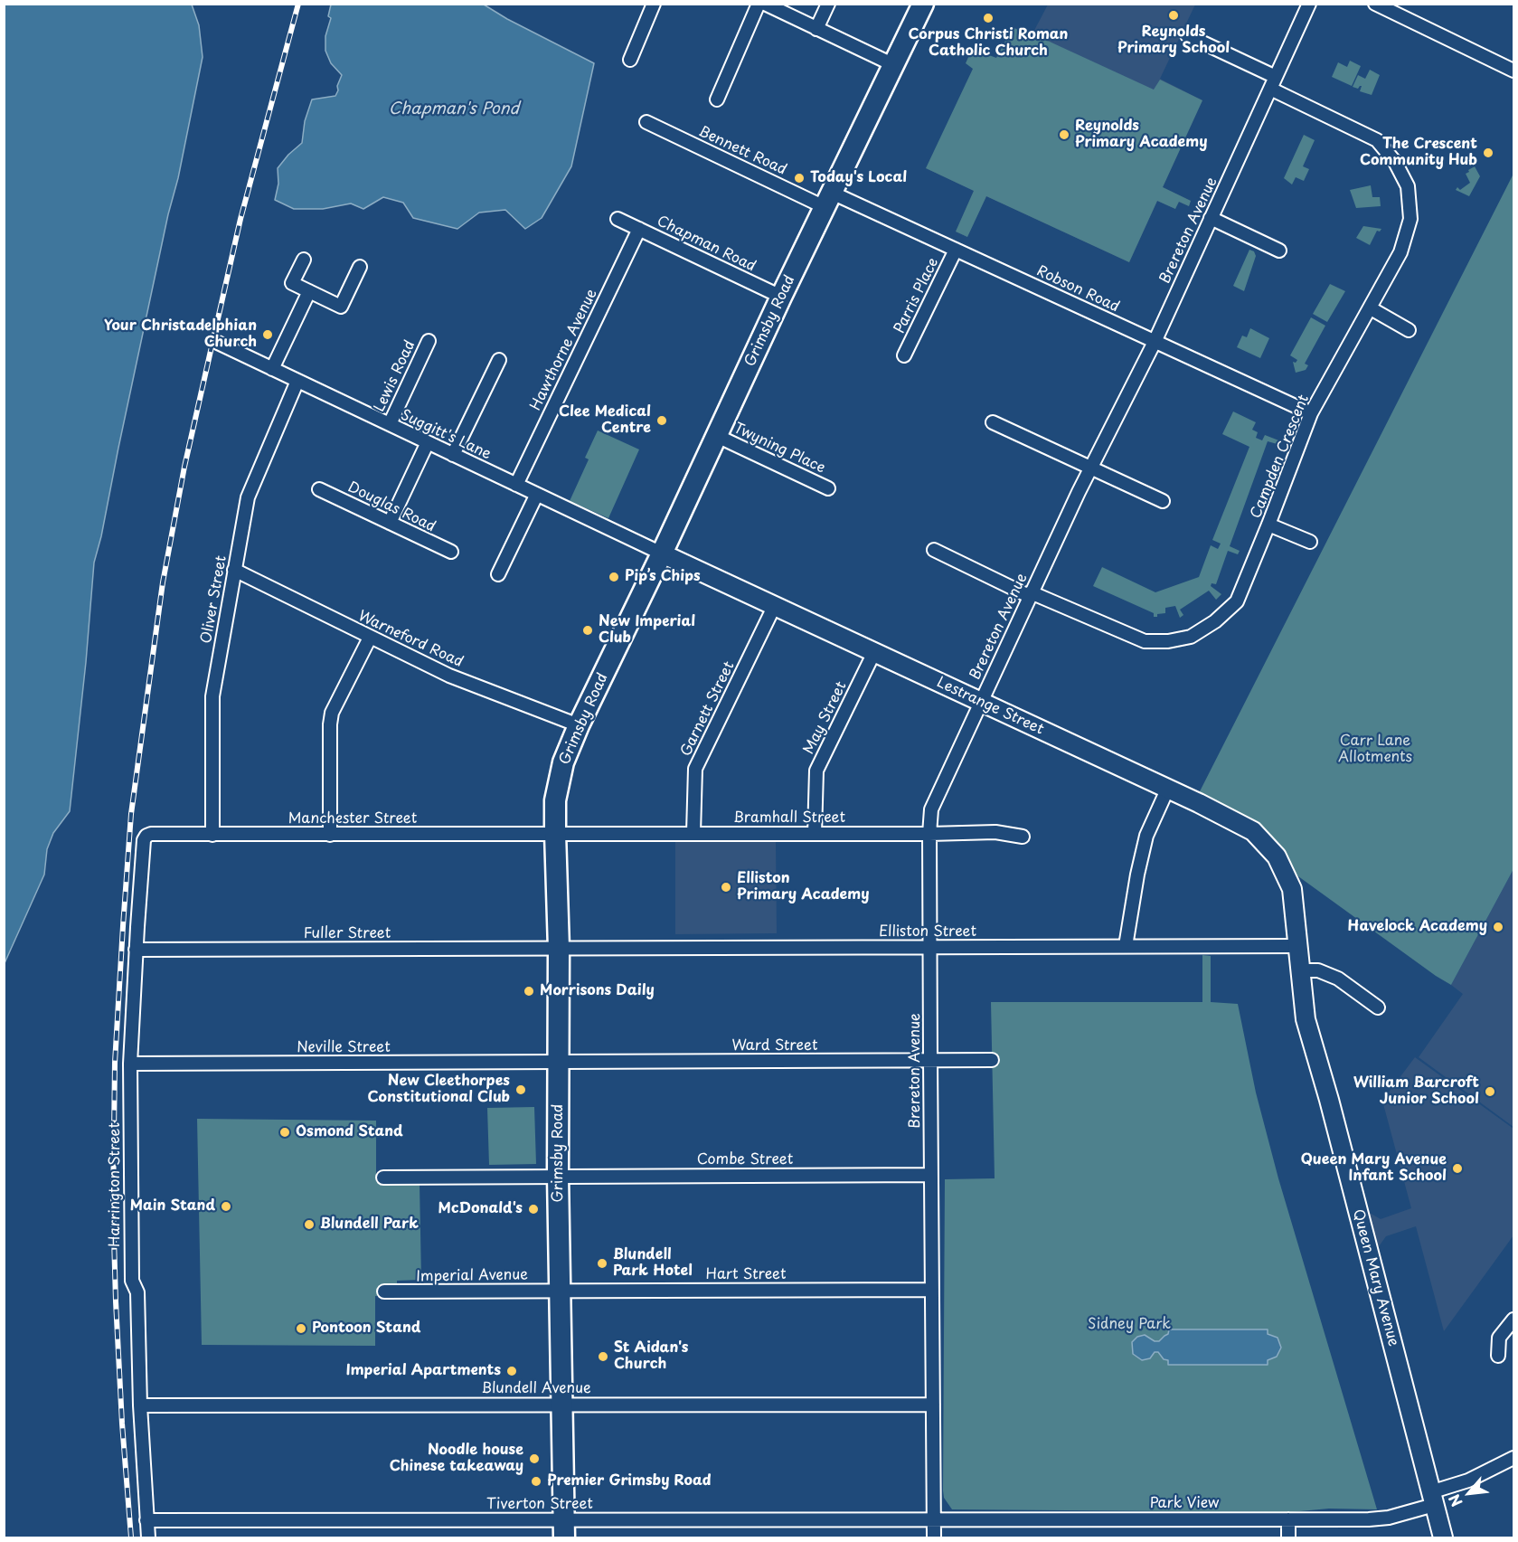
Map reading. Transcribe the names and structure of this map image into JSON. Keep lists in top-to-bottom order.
{
  "streets": {
    "main road": ["Grimsby Road"],
    "street": [
      "Bennett Road",
      "Brereton Avenue",
      "Chapman Road",
      "Robson Road",
      "Parris Place",
      "Hawthorne Avenue",
      "Lewis Road",
      "Suggitt's Lane",
      "Twyning Place",
      "Campden Crescent",
      "Douglas Road",
      "Oliver Street",
      "Warneford Road",
      "Lestrange Street",
      "Garnett Street",
      "May Street",
      "Bramhall Street",
      "Manchester Street",
      "Elliston Street",
      "Fuller Street",
      "Ward Street",
      "Neville Street",
      "Combe Street",
      "Harrington Street",
      "Hart Street",
      "Imperial Avenue",
      "Queen Mary Avenue",
      "Blundell Avenue",
      "Park View",
      "Tiverton Street"
    ]
  },
  "crossings": [
    ["Bennett Road", "Robson Road"],
    ["Bennett Road", "Grimsby Road"],
    ["Brereton Avenue", "Robson Road"],
    ["Brereton Avenue", "Campden Crescent"],
    ["Brereton Avenue", "Lestrange Street"],
    ["Brereton Avenue", "Bramhall Street"],
    ["Brereton Avenue", "Elliston Street"],
    ["Brereton Avenue", "Ward Street"],
    ["Brereton Avenue", "Combe Street"],
    ["Brereton Avenue", "Hart Street"],
    ["Brereton Avenue", "Blundell Avenue"],
    ["Brereton Avenue", "Park View"],
    ["Brereton Avenue", "Tiverton Street"],
    ["Chapman Road", "Grimsby Road"],
    ["Chapman Road", "Hawthorne Avenue"],
    ["Robson Road", "Parris Place"],
    ["Robson Road", "Grimsby Road"],
    ["Robson Road", "Campden Crescent"],
    ["Grimsby Road", "Suggitt's Lane"],
    ["Grimsby Road", "Twyning Place"],
    ["Grimsby Road", "Warneford Road"],
    ["Grimsby Road", "Lestrange Street"],
    ["Grimsby Road", "Bramhall Street"],
    ["Grimsby Road", "Manchester Street"],
    ["Grimsby Road", "Elliston Street"],
    ["Grimsby Road", "Fuller Street"],
    ["Grimsby Road", "Ward Street"],
    ["Grimsby Road", "Neville Street"],
    ["Grimsby Road", "Combe Street"],
    ["Grimsby Road", "Hart Street"],
    ["Grimsby Road", "Imperial Avenue"],
    ["Grimsby Road", "Blundell Avenue"],
    ["Grimsby Road", "Tiverton Street"],
    ["Hawthorne Avenue", "Suggitt's Lane"],
    ["Lewis Road", "Suggitt's Lane"],
    ["Suggitt's Lane", "Oliver Street"],
    ["Suggitt's Lane", "Lestrange Street"],
    ["Oliver Street", "Warneford Road"],
    ["Oliver Street", "Manchester Street"],
    ["Lestrange Street", "Garnett Street"],
    ["Lestrange Street", "May Street"],
    ["Lestrange Street", "Queen Mary Avenue"],
    ["Garnett Street", "Bramhall Street"],
    ["May Street", "Bramhall Street"],
    ["Bramhall Street", "Manchester Street"],
    ["Manchester Street", "Harrington Street"],
    ["Elliston Street", "Fuller Street"],
    ["Elliston Street", "Queen Mary Avenue"],
    ["Fuller Street", "Harrington Street"],
    ["Ward Street", "Neville Street"],
    ["Neville Street", "Harrington Street"],
    ["Harrington Street", "Blundell Avenue"],
    ["Harrington Street", "Tiverton Street"],
    ["Hart Street", "Imperial Avenue"],
    ["Queen Mary Avenue", "Park View"],
    ["Park View", "Tiverton Street"]
  ],
  "water": ["Chapman's Pond"],
  "parks": ["Carr Lane Allotments", "Sidney Park"],
  "places": [
    "Reynolds Primary School",
    "Corpus Christi Roman Catholic Church",
    "Reynolds Primary Academy",
    "The Crescent Community Hub",
    "Today's Local",
    "Your Christadelphian Church",
    "Clee Medical Centre",
    "Pip’s Chips",
    "New Imperial Club",
    "Elliston Primary Academy",
    "Havelock Academy",
    "Morrisons Daily",
    "New Cleethorpes Constitutional Club",
    "William Barcroft Junior School",
    "Osmond Stand",
    "Queen Mary Avenue Infant School",
    "Main Stand",
    "McDonald's",
    "Blundell Park",
    "Blundell Park Hotel",
    "Pontoon Stand",
    "St Aidan's Church",
    "Imperial Apartments",
    "Noodle house Chinese takeaway",
    "Premier Grimsby Road"
  ],
  "north": "bottom left"
}
